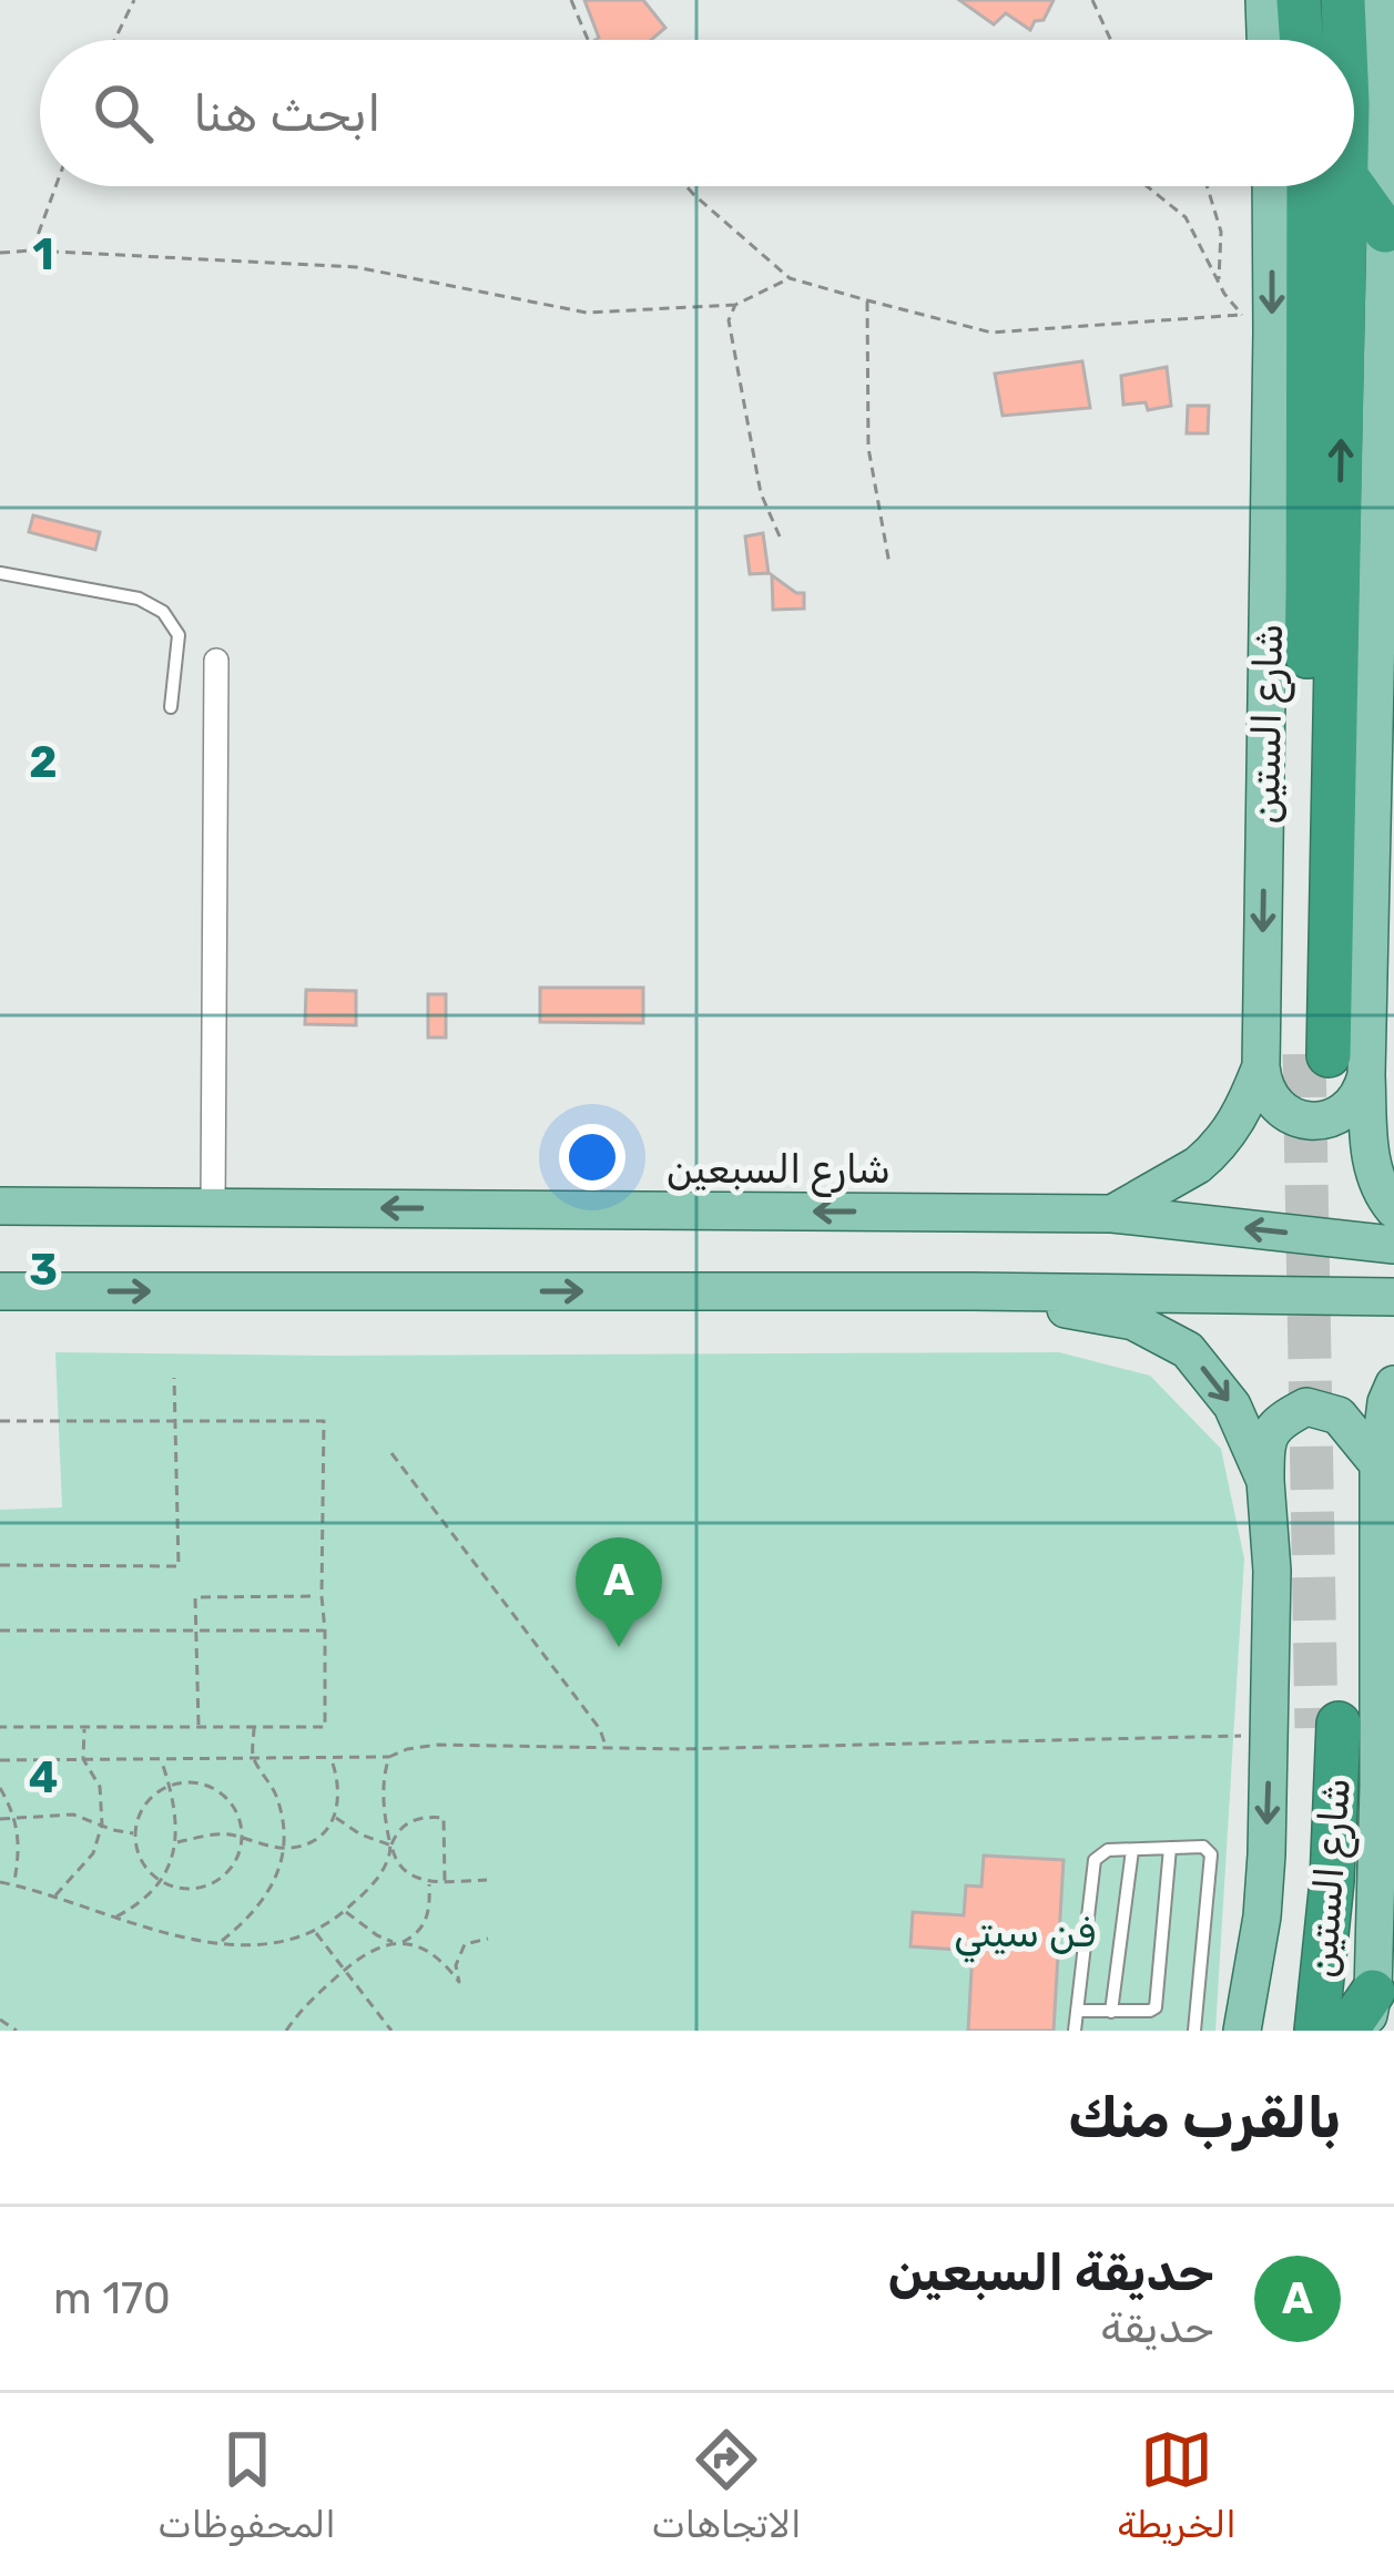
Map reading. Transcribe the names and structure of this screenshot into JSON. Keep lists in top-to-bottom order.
{
  "streets": {
    "highway": ["شارع الستين"],
    "main road": ["شارع السبعين"]
  },
  "crossings": [
    ["شارع الستين", "شارع السبعين"]
  ],
  "parks": ["فن سيتي"],
  "page": {
    "search": "ابحث هنا",
    "pins": "A",
    "heading": "بالقرب منك",
    "list": [
      {
        "mark": "A",
        "name": "حديقة السبعين",
        "note": "حديقة",
        "value": "170 m"
      }
    ],
    "nav": ["الخريطة", "الاتجاهات", "المحفوظات"]
  },
  "grid": {
    "rows": [
      "1",
      "2",
      "3",
      "4"
    ]
  }
}
